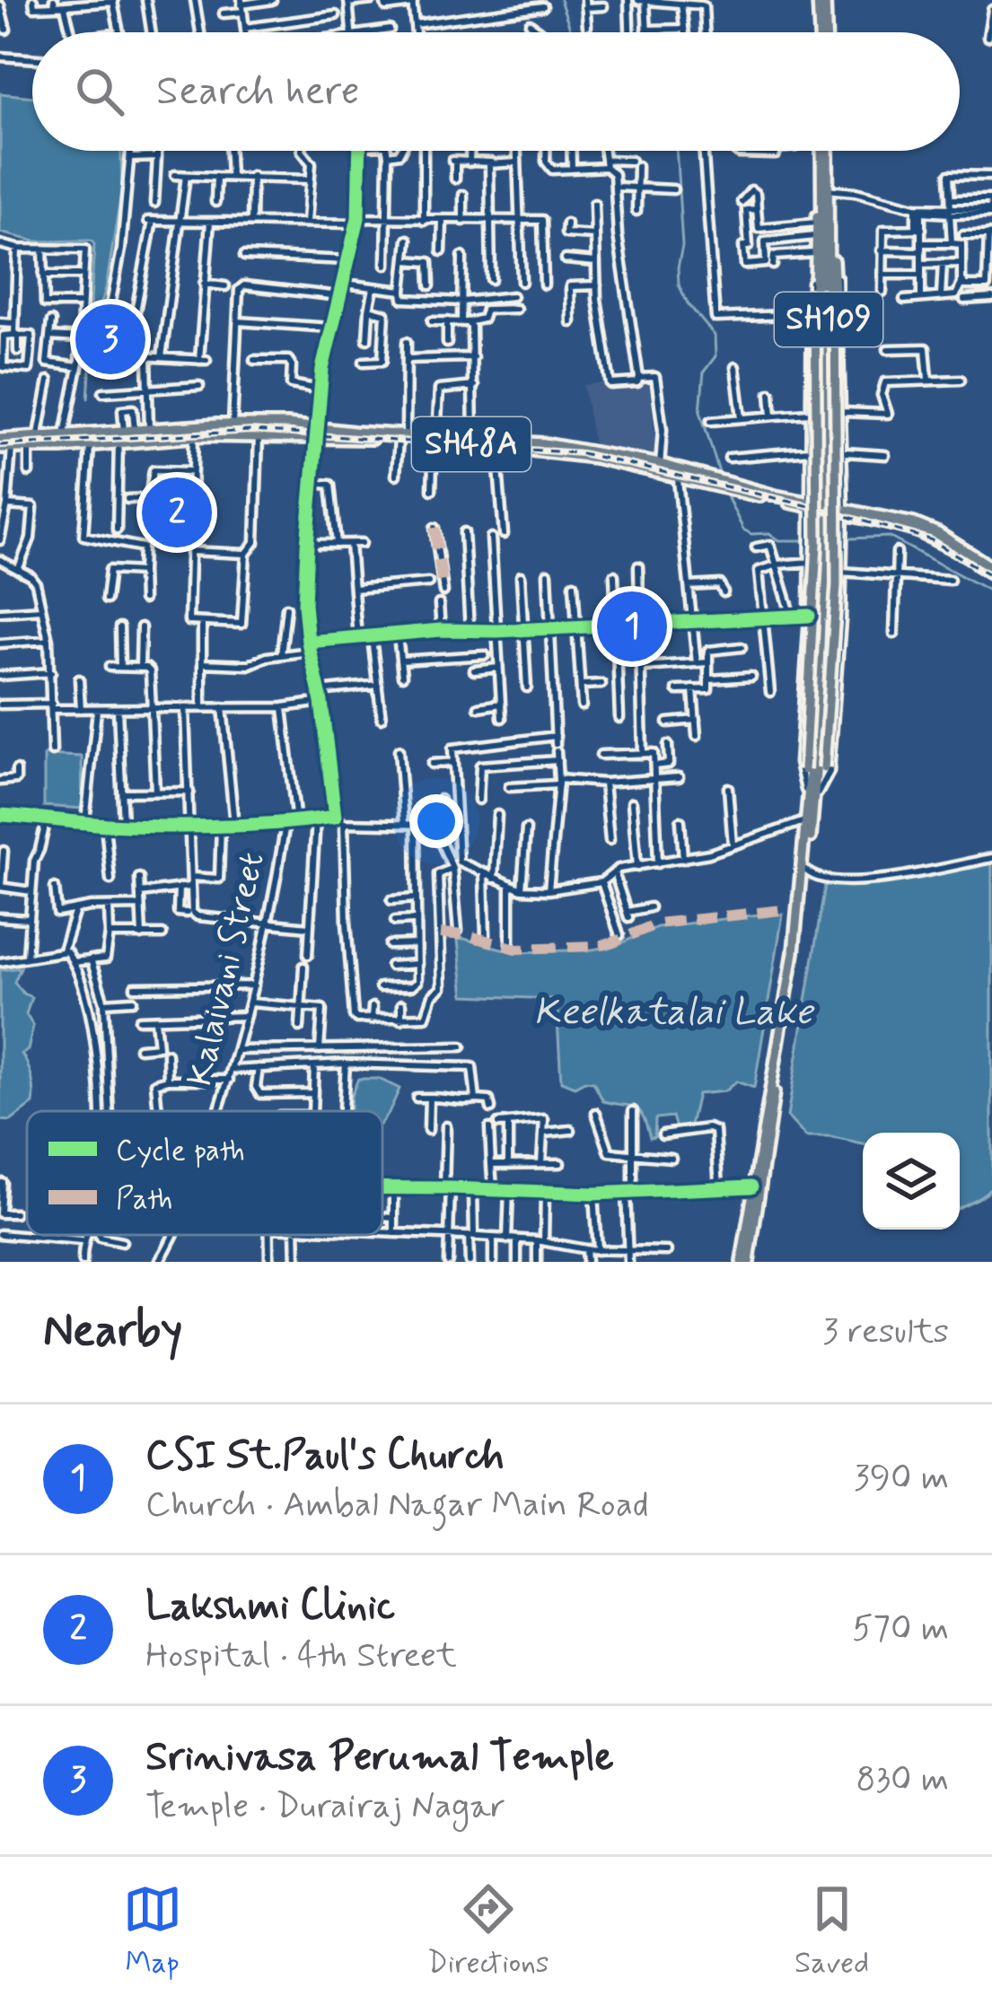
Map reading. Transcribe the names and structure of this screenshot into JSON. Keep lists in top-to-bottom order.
{
  "streets": {
    "main road": ["SH109", "SH48A"],
    "street": ["Kalaivani Street"]
  },
  "crossings": [
    ["SH109", "SH48A"]
  ],
  "water": ["Keelkatalai Lake"],
  "legend": ["Cycle path", "Path"],
  "page": {
    "search": "Search here",
    "pins": ["3", "2", "1"],
    "heading": ["Nearby", "3 results"],
    "list": [
      {
        "mark": "1",
        "name": "CSI St.Paul's Church",
        "note": "Church · Ambal Nagar Main Road",
        "value": "390 m"
      },
      {
        "mark": "2",
        "name": "Lakshmi Clinic",
        "note": "Hospital · 4th Street",
        "value": "570 m"
      },
      {
        "mark": "3",
        "name": "Srinivasa Perumal Temple",
        "note": "Temple · Durairaj Nagar",
        "value": "830 m"
      }
    ],
    "nav": ["Map", "Directions", "Saved"]
  }
}
